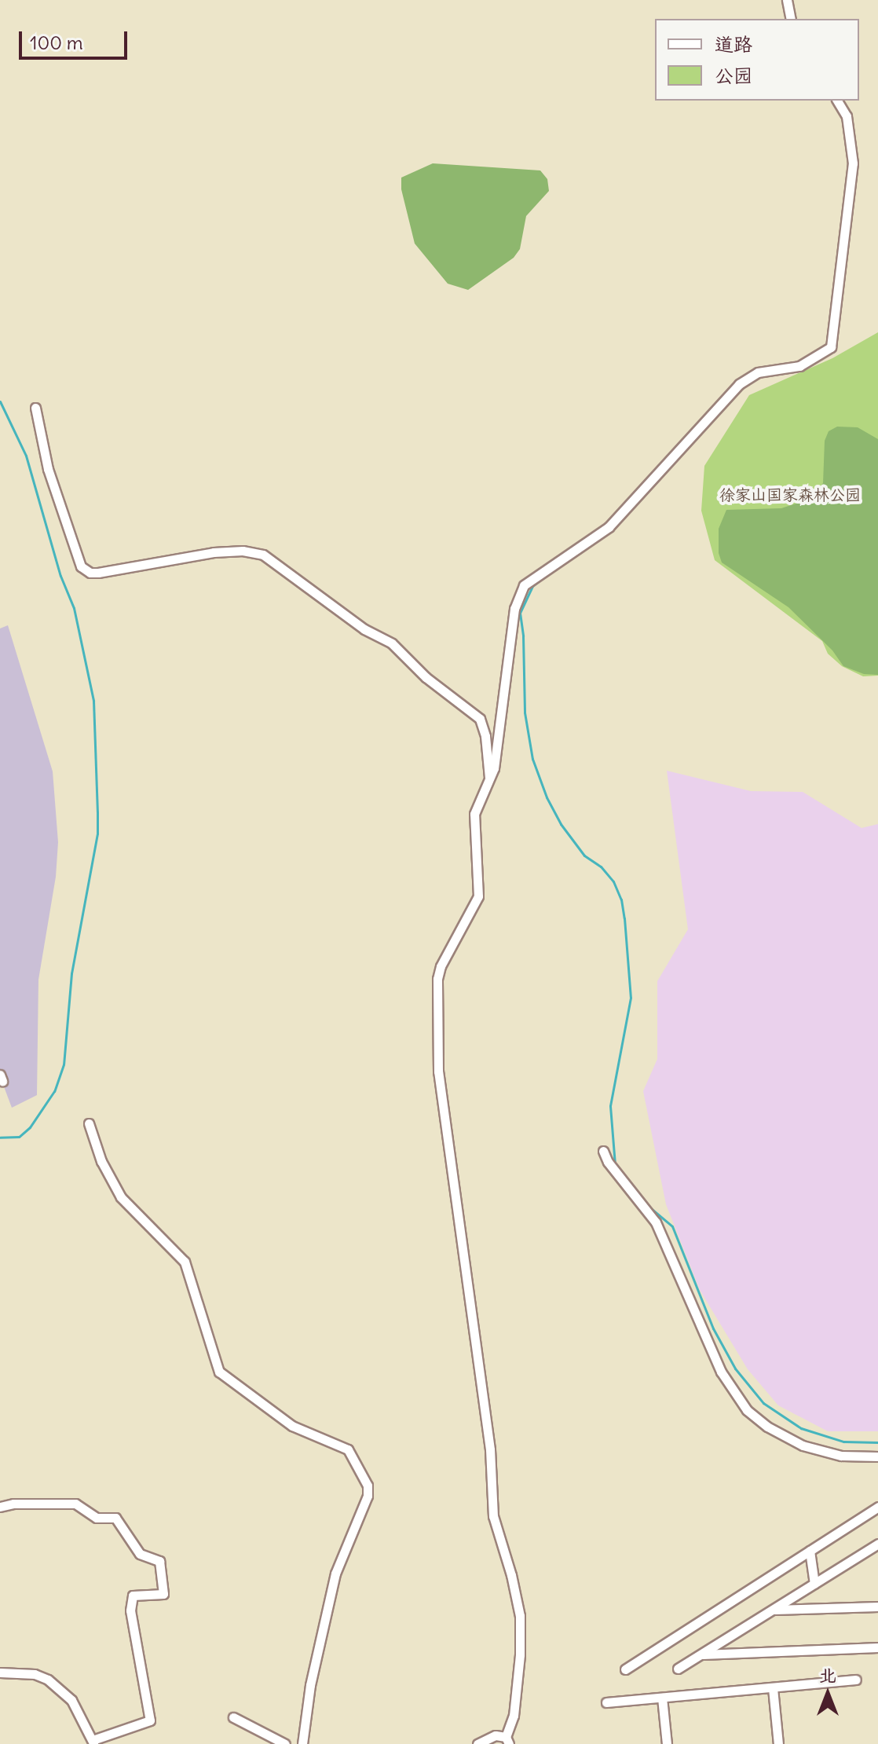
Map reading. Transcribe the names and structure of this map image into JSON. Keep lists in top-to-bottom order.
{
  "parks": ["徐家山国家森林公园"],
  "legend": ["道路", "公园"],
  "scale_bar": "100 m",
  "north": "top"
}
